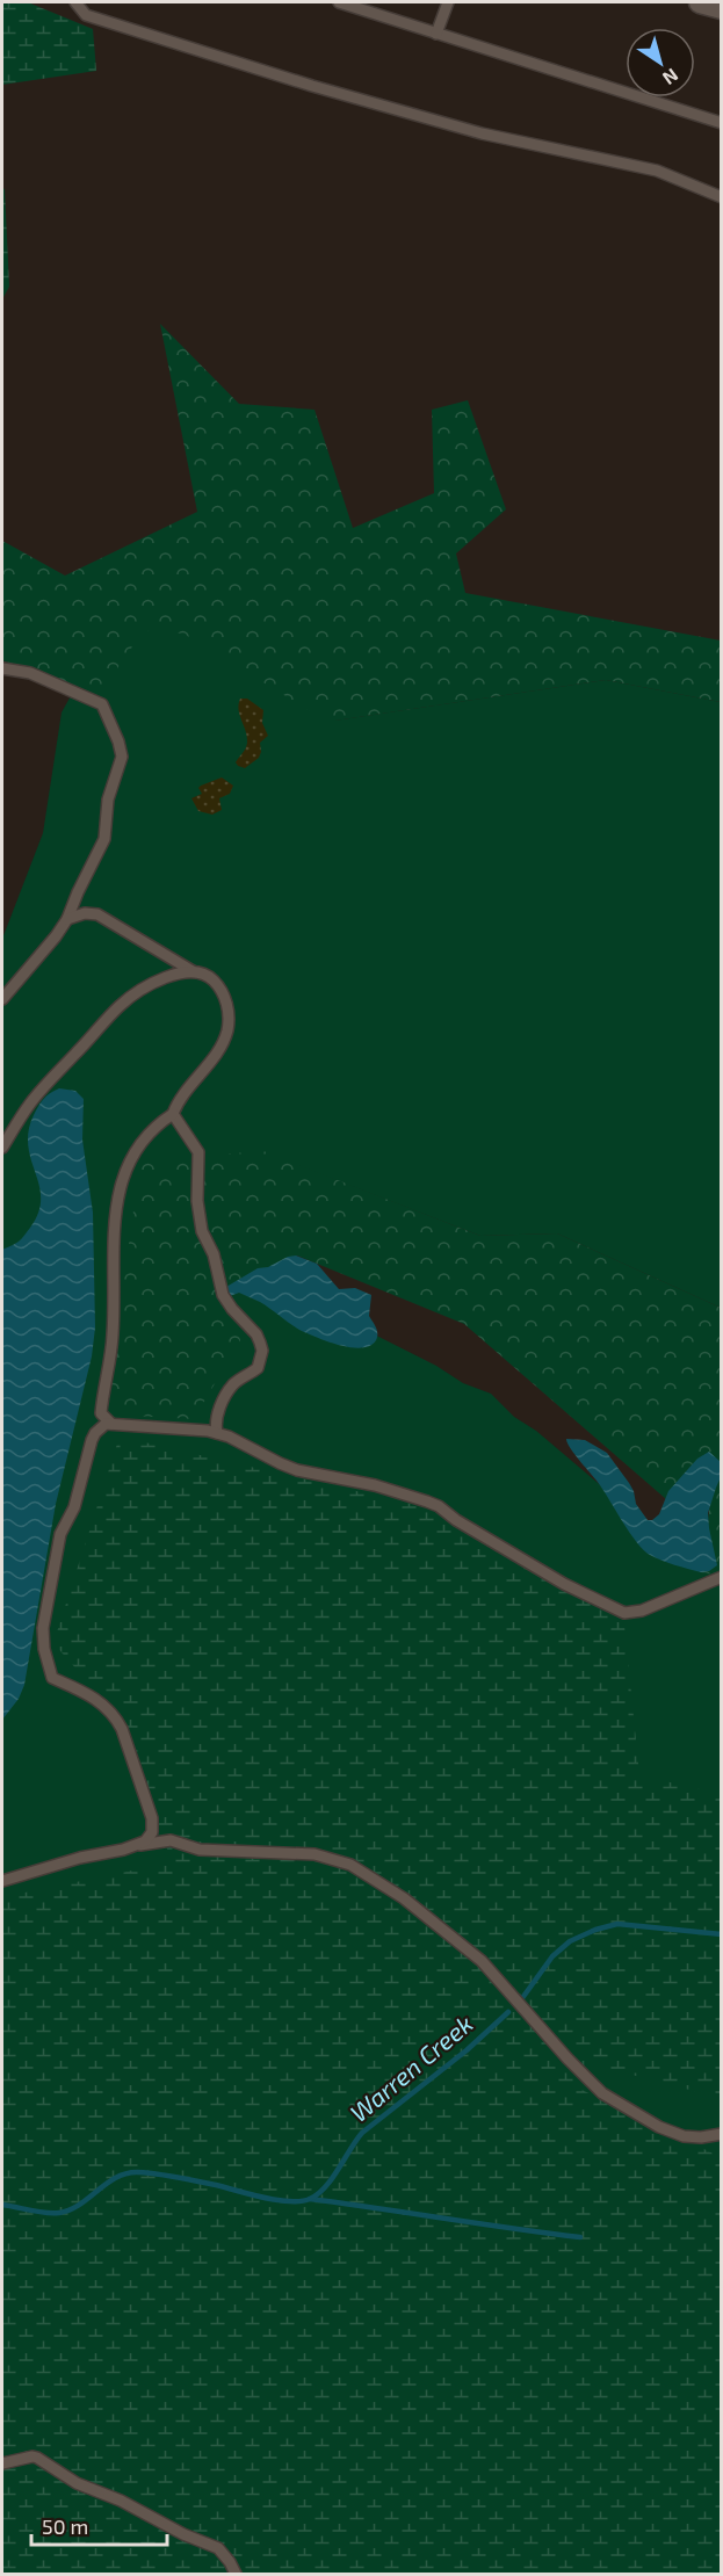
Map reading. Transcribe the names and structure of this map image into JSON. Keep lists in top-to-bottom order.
{
  "water": ["Warren Creek"],
  "scale_bar": "50 m",
  "north": "bottom right"
}
